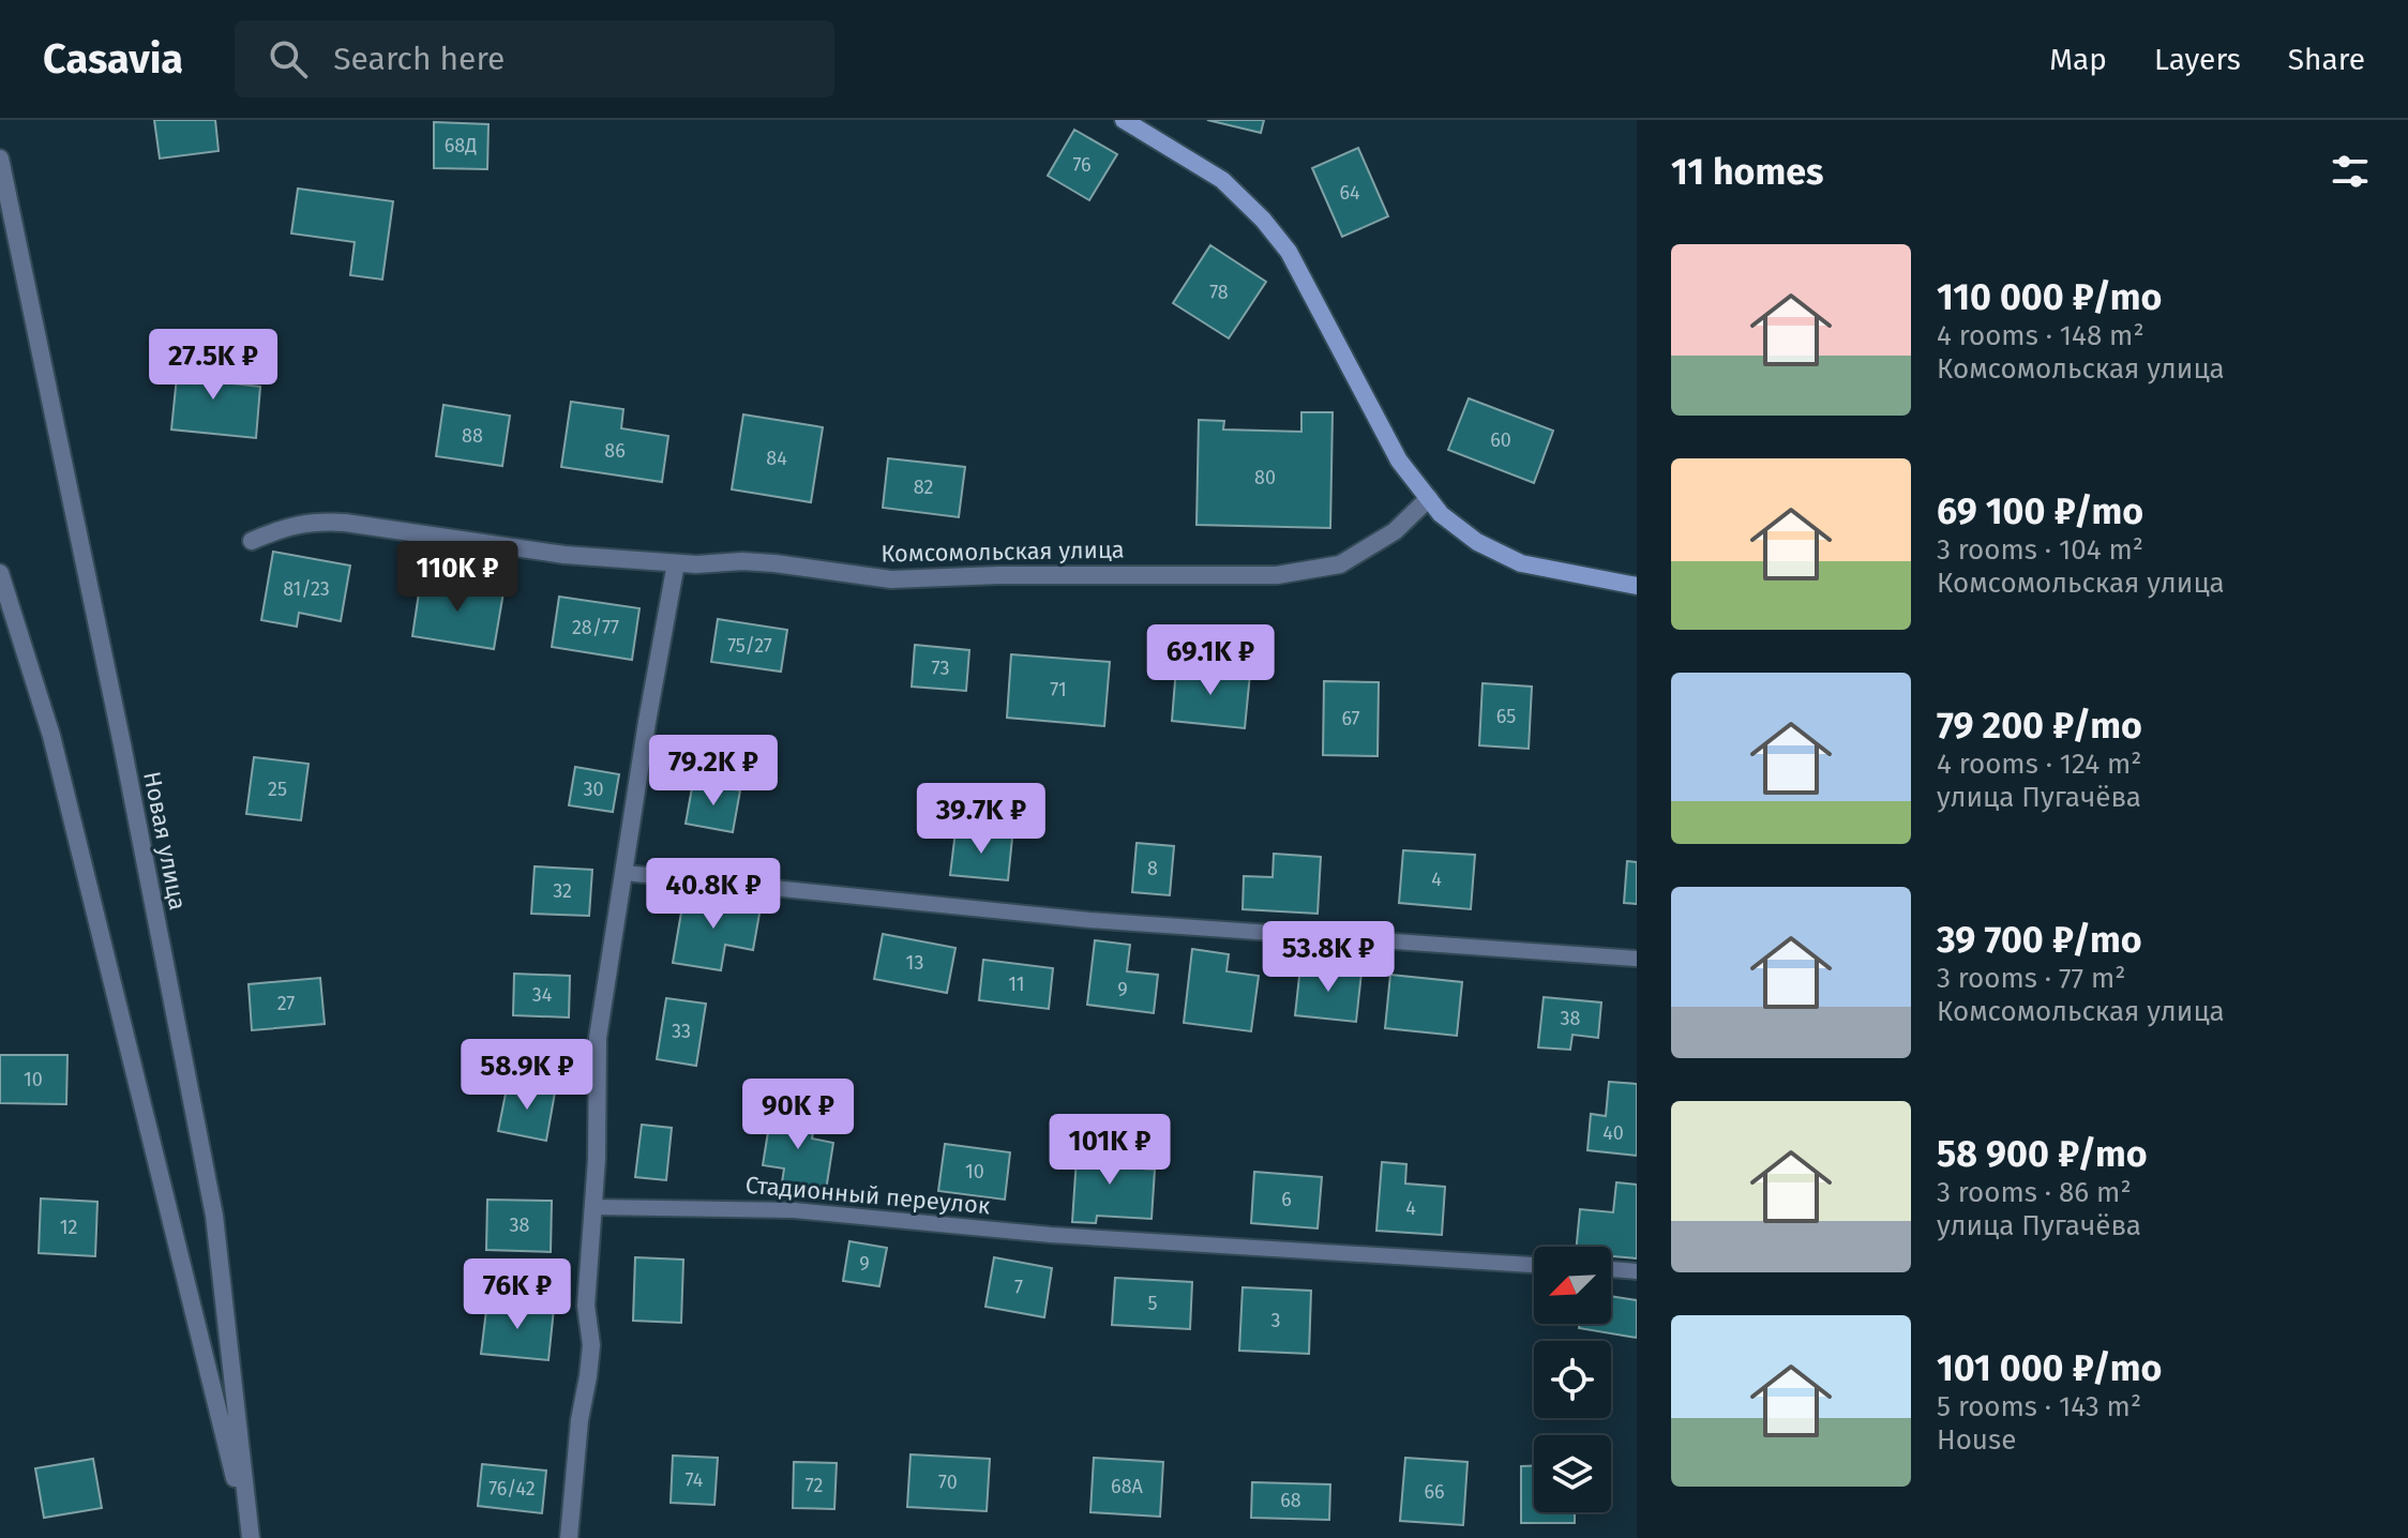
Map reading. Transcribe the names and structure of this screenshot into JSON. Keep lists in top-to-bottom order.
{
  "streets": {
    "street": ["Комсомольская улица", "Новая улица"],
    "lane": ["Стадионный переулок"]
  },
  "house_numbers": [
    "68Д",
    "76",
    "64",
    "78",
    "88",
    "60",
    "86",
    "84",
    "80",
    "82",
    "81/23",
    "28/77",
    "75/27",
    "73",
    "71",
    "65",
    "67",
    "25",
    "30",
    "8",
    "4",
    "32",
    "13",
    "11",
    "9",
    "34",
    "27",
    "38",
    "33",
    "10",
    "40",
    "10",
    "6",
    "4",
    "38",
    "12",
    "9",
    "7",
    "5",
    "3",
    "74",
    "70",
    "72",
    "68А",
    "76/42",
    "66",
    "68"
  ],
  "north": "bottom left",
  "page": {
    "header": "Casavia",
    "search": "Search here",
    "nav": ["Map", "Layers", "Share"],
    "heading": "11 homes",
    "list": [
      {
        "name": "110 000 ₽/mo",
        "note": "4 rooms · 148 m² · Комсомольская улица"
      },
      {
        "name": "69 100 ₽/mo",
        "note": "3 rooms · 104 m² · Комсомольская улица"
      },
      {
        "name": "79 200 ₽/mo",
        "note": "4 rooms · 124 m² · улица Пугачёва"
      },
      {
        "name": "39 700 ₽/mo",
        "note": "3 rooms · 77 m² · Комсомольская улица"
      },
      {
        "name": "58 900 ₽/mo",
        "note": "3 rooms · 86 m² · улица Пугачёва"
      },
      {
        "name": "101 000 ₽/mo",
        "note": "5 rooms · 143 m² · House"
      }
    ],
    "price": [
      "27.5K ₽",
      "110K ₽",
      "69.1K ₽",
      "79.2K ₽",
      "39.7K ₽",
      "40.8K ₽",
      "53.8K ₽",
      "58.9K ₽",
      "90K ₽",
      "101K ₽",
      "76K ₽"
    ]
  }
}
